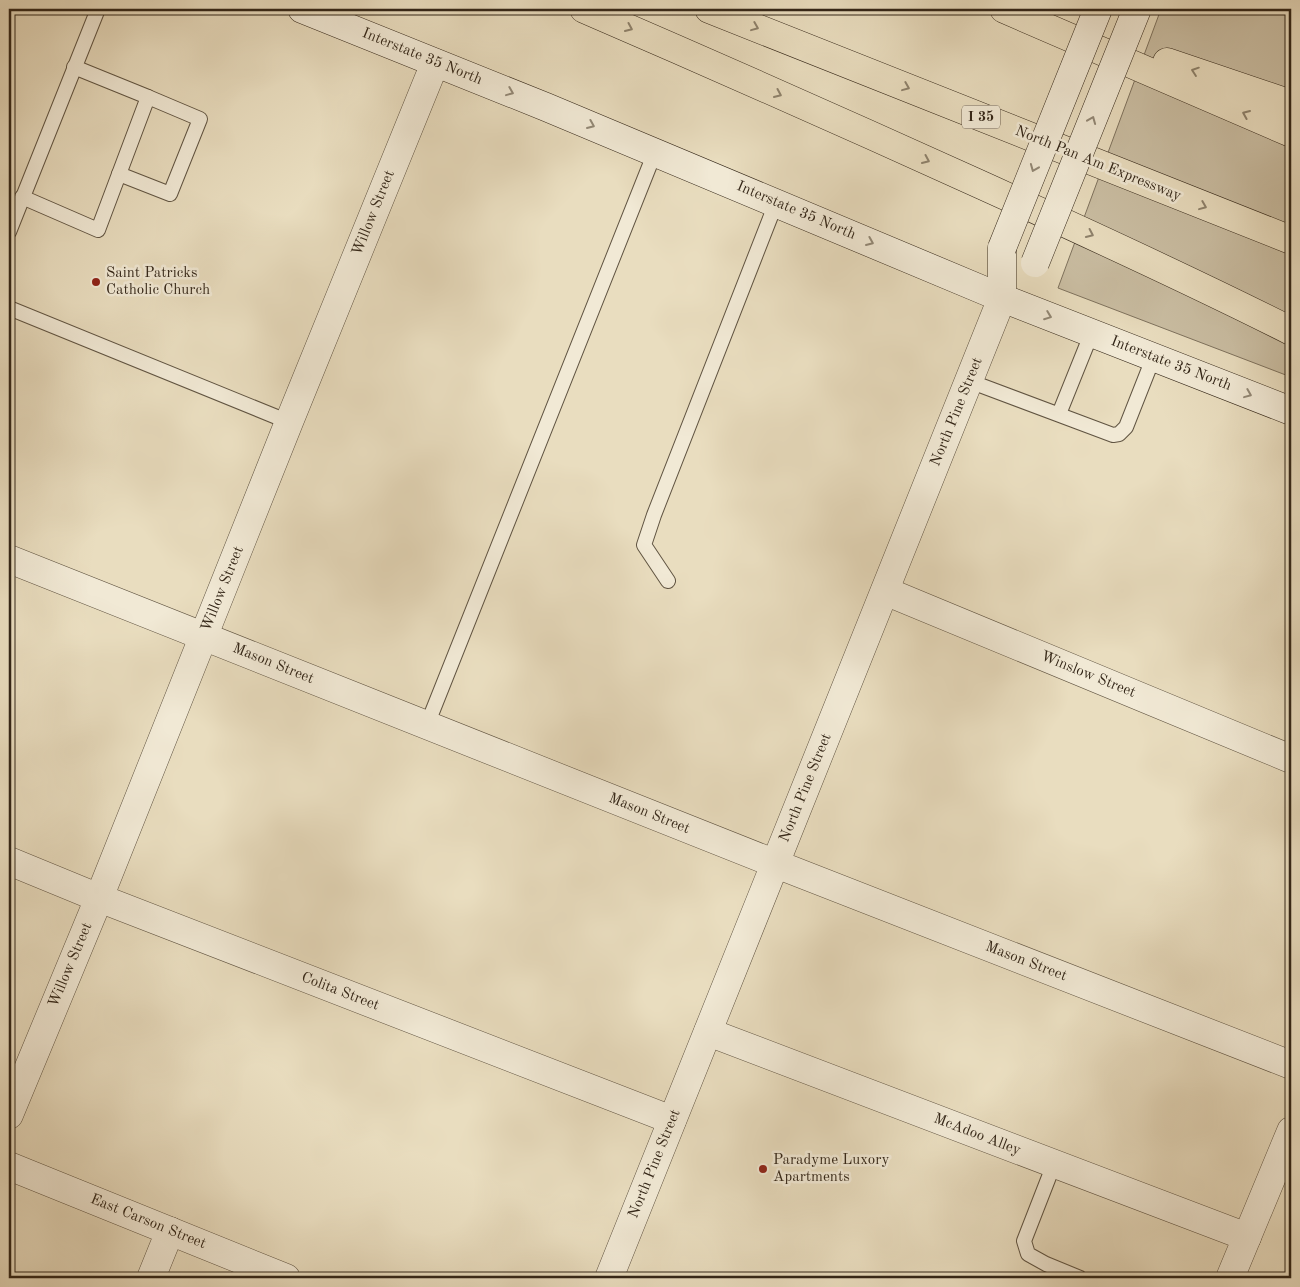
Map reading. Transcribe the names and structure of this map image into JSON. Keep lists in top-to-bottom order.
{
  "streets": {
    "highway": ["I 35", "North Pan Am Expressway"],
    "street": [
      "Interstate 35 North",
      "Willow Street",
      "North Pine Street",
      "Mason Street",
      "Winslow Street",
      "Colita Street",
      "McAdoo Alley",
      "East Carson Street"
    ]
  },
  "crossings": [
    ["Interstate 35 North", "Willow Street"],
    ["Interstate 35 North", "North Pine Street"],
    ["Willow Street", "Mason Street"],
    ["Willow Street", "Colita Street"],
    ["North Pine Street", "Mason Street"],
    ["North Pine Street", "Winslow Street"],
    ["North Pine Street", "Colita Street"],
    ["North Pine Street", "McAdoo Alley"]
  ],
  "one_way": ["Interstate 35 North"],
  "places": ["Saint Patricks Catholic Church", "Paradyme Luxory Apartments"]
}
